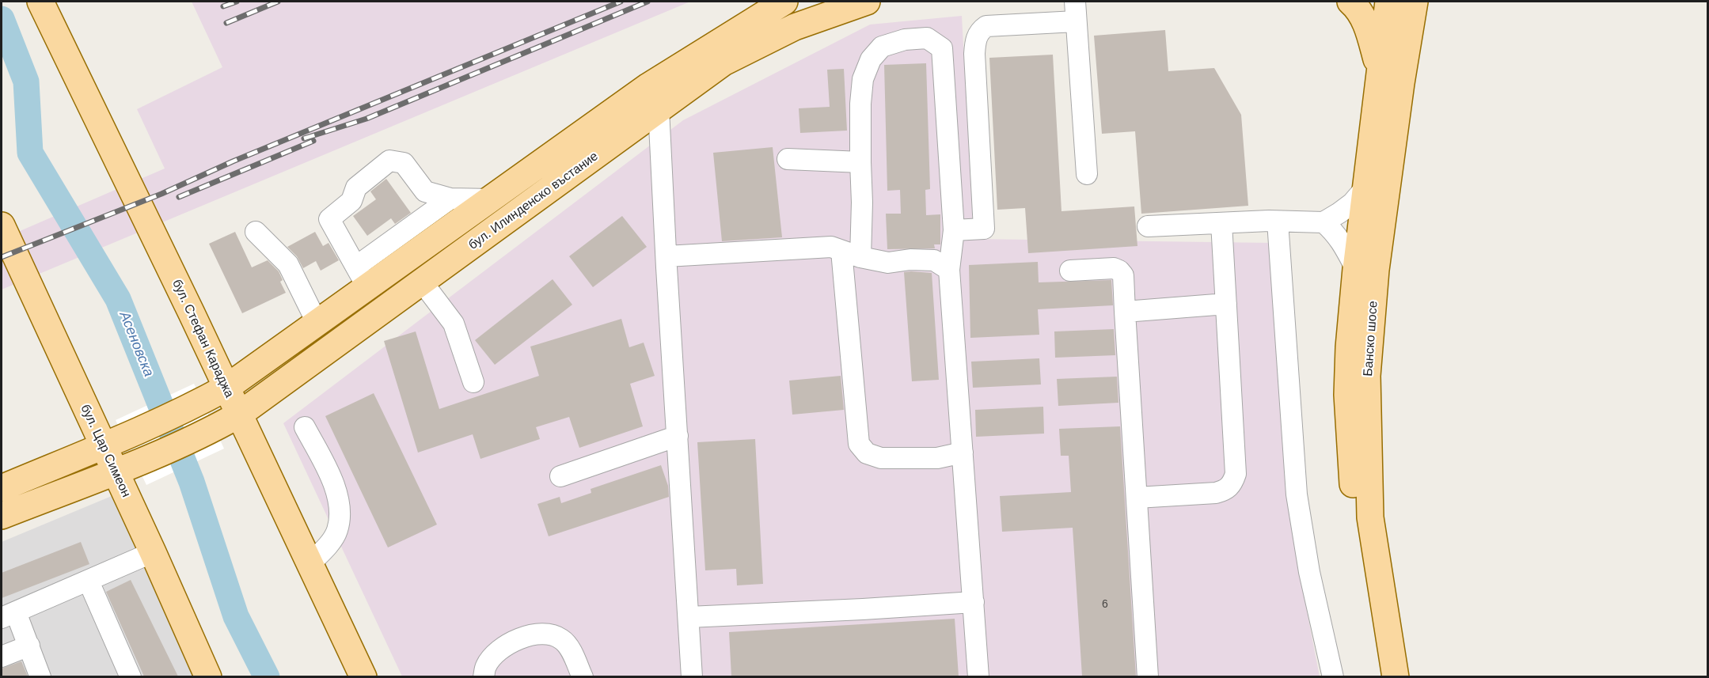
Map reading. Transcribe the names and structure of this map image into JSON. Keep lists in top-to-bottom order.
{
  "streets": {
    "main road": [
      "бул. Илинденско въстание",
      "бул. Стефан Караджа",
      "Банско шосе",
      "бул. Цар Симеон"
    ]
  },
  "crossings": [
    ["бул. Илинденско въстание", "бул. Стефан Караджа"],
    ["бул. Илинденско въстание", "бул. Цар Симеон"]
  ],
  "water": ["Асеновска"],
  "house_numbers": ["6"]
}
